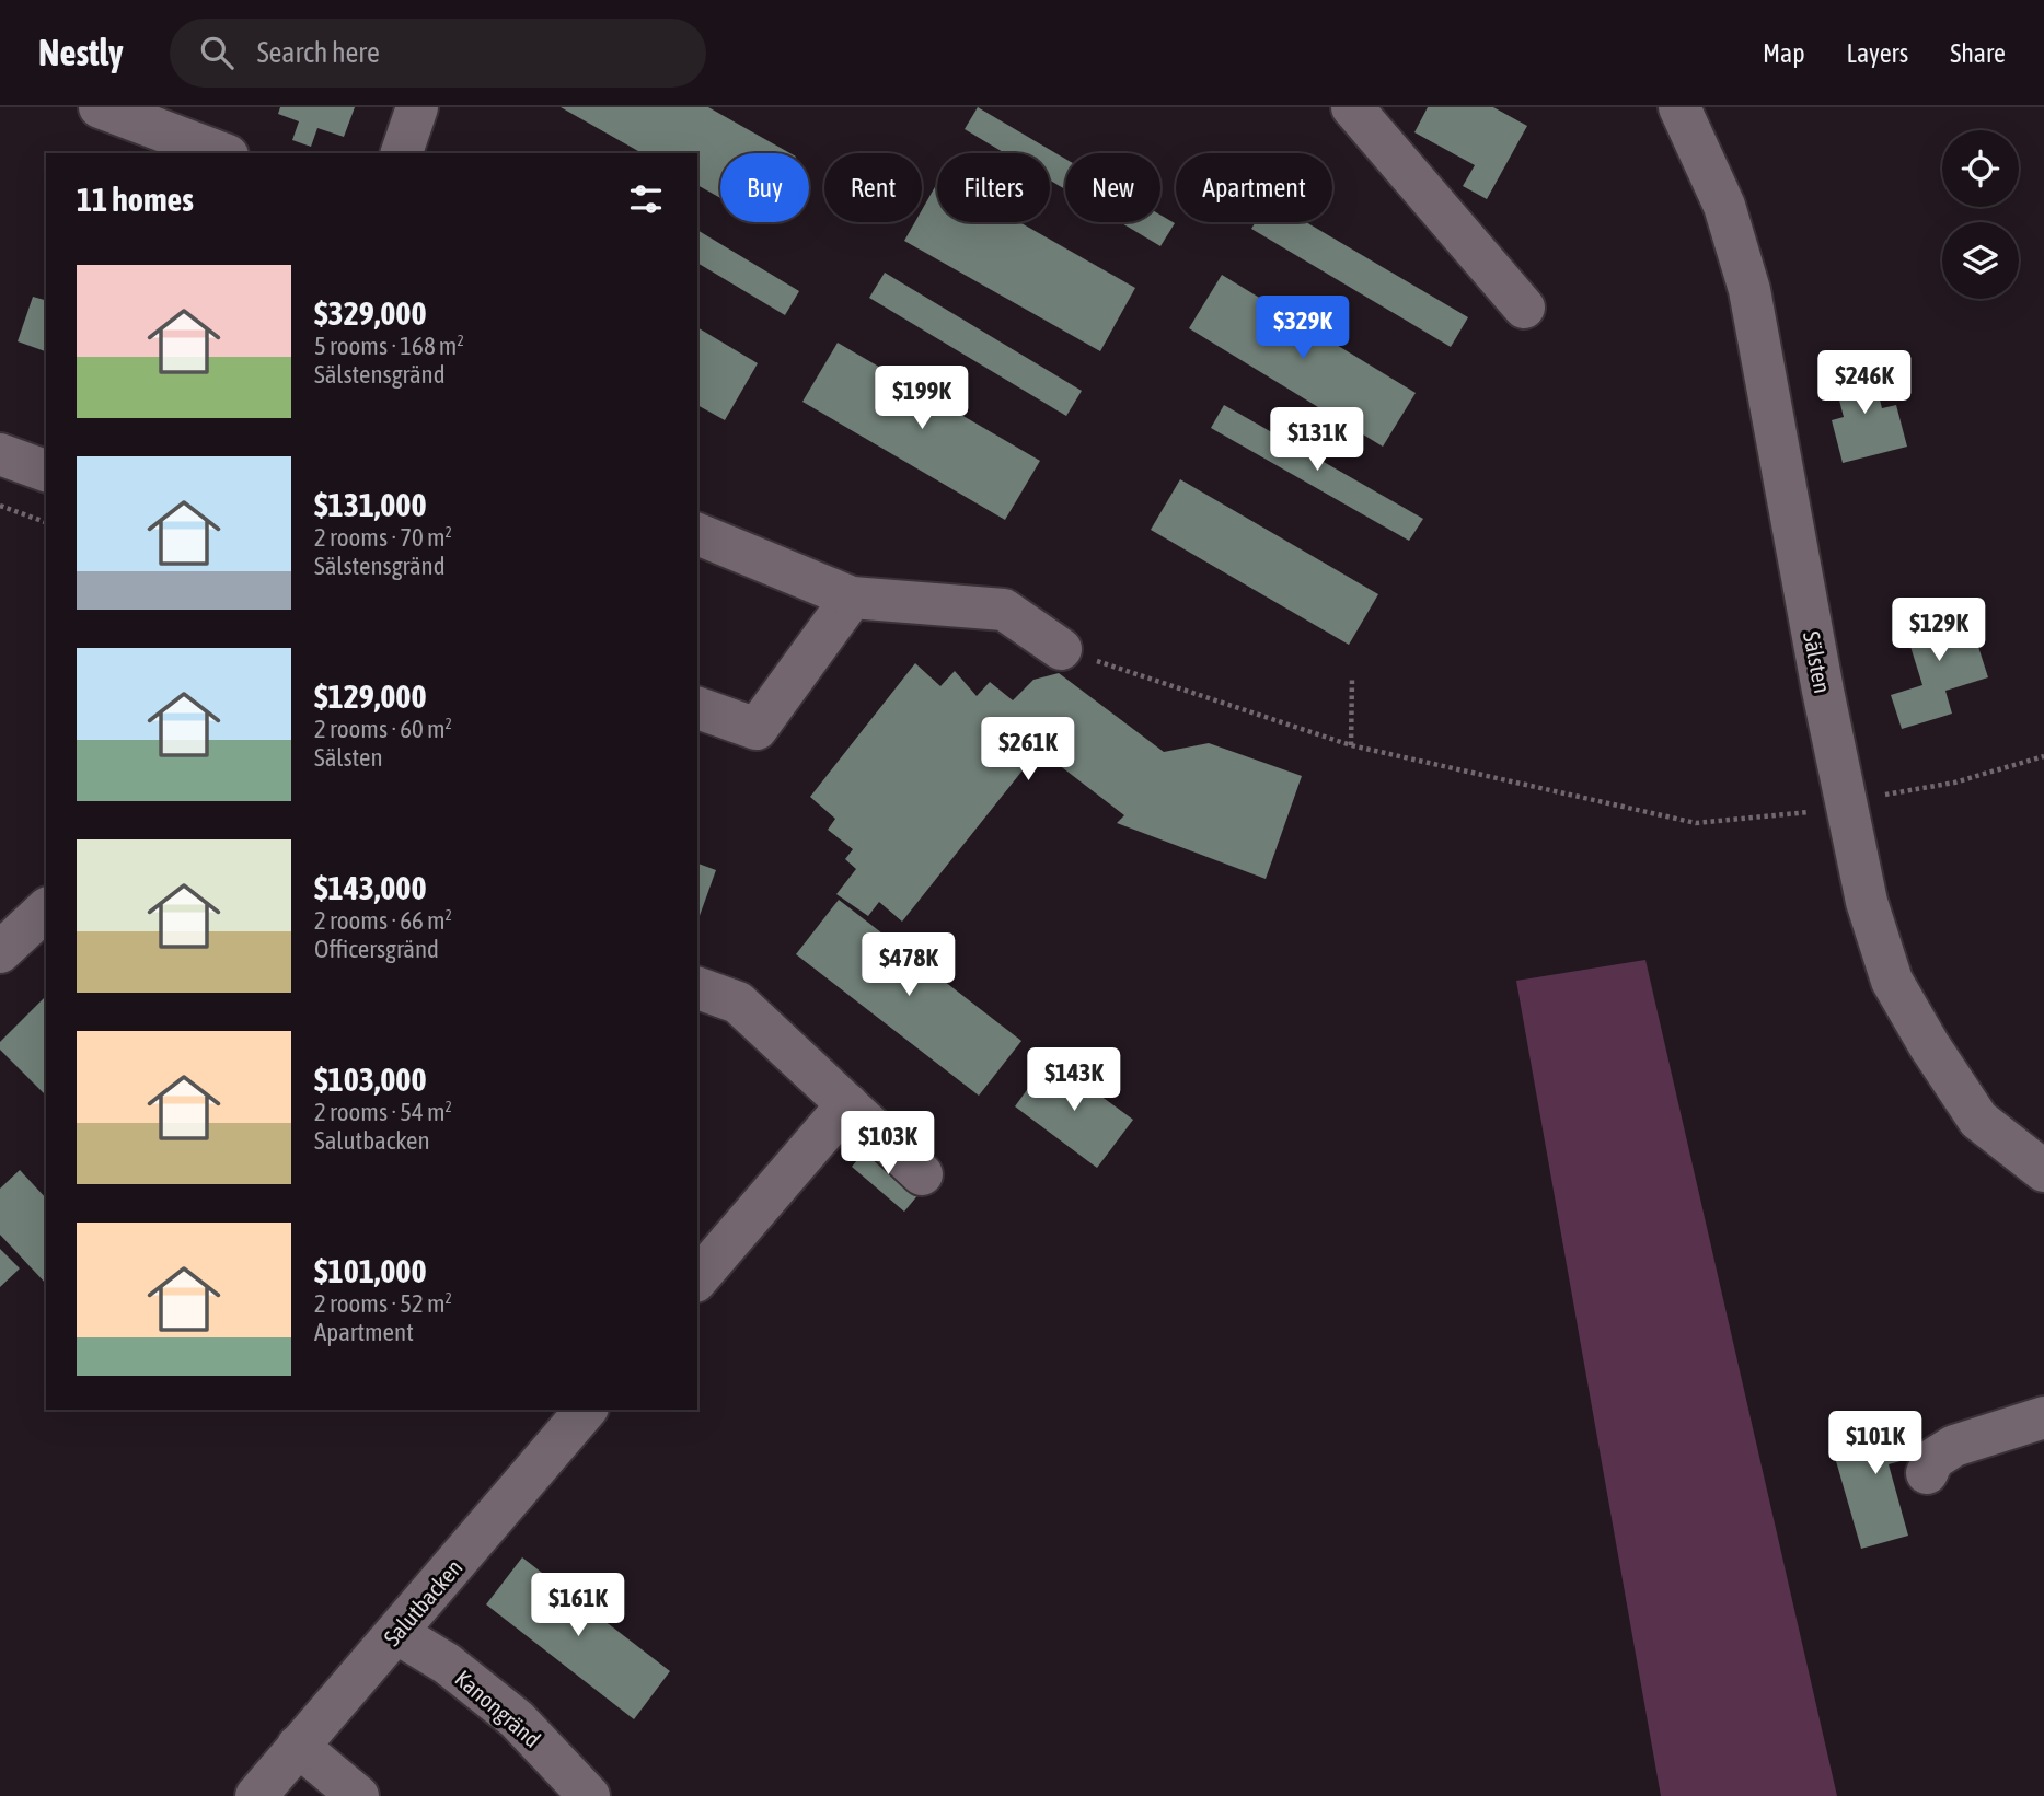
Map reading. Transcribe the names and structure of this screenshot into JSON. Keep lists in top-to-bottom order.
{
  "streets": {
    "street": ["Sälsten", "Salutbacken", "Kanongränd"]
  },
  "crossings": [
    ["Salutbacken", "Kanongränd"]
  ],
  "page": {
    "header": "Nestly",
    "search": "Search here",
    "nav": ["Map", "Layers", "Share"],
    "chip": [
      "Buy",
      "Rent",
      "Filters",
      "New",
      "Apartment"
    ],
    "heading": "11 homes",
    "list": [
      {
        "name": "$329,000",
        "note": "5 rooms · 168 m² · Sälstensgränd"
      },
      {
        "name": "$131,000",
        "note": "2 rooms · 70 m² · Sälstensgränd"
      },
      {
        "name": "$129,000",
        "note": "2 rooms · 60 m² · Sälsten"
      },
      {
        "name": "$143,000",
        "note": "2 rooms · 66 m² · Officersgränd"
      },
      {
        "name": "$103,000",
        "note": "2 rooms · 54 m² · Salutbacken"
      },
      {
        "name": "$101,000",
        "note": "2 rooms · 52 m² · Apartment"
      }
    ],
    "price": [
      "$329K",
      "$246K",
      "$199K",
      "$131K",
      "$129K",
      "$261K",
      "$478K",
      "$143K",
      "$103K",
      "$101K",
      "$161K"
    ]
  }
}
